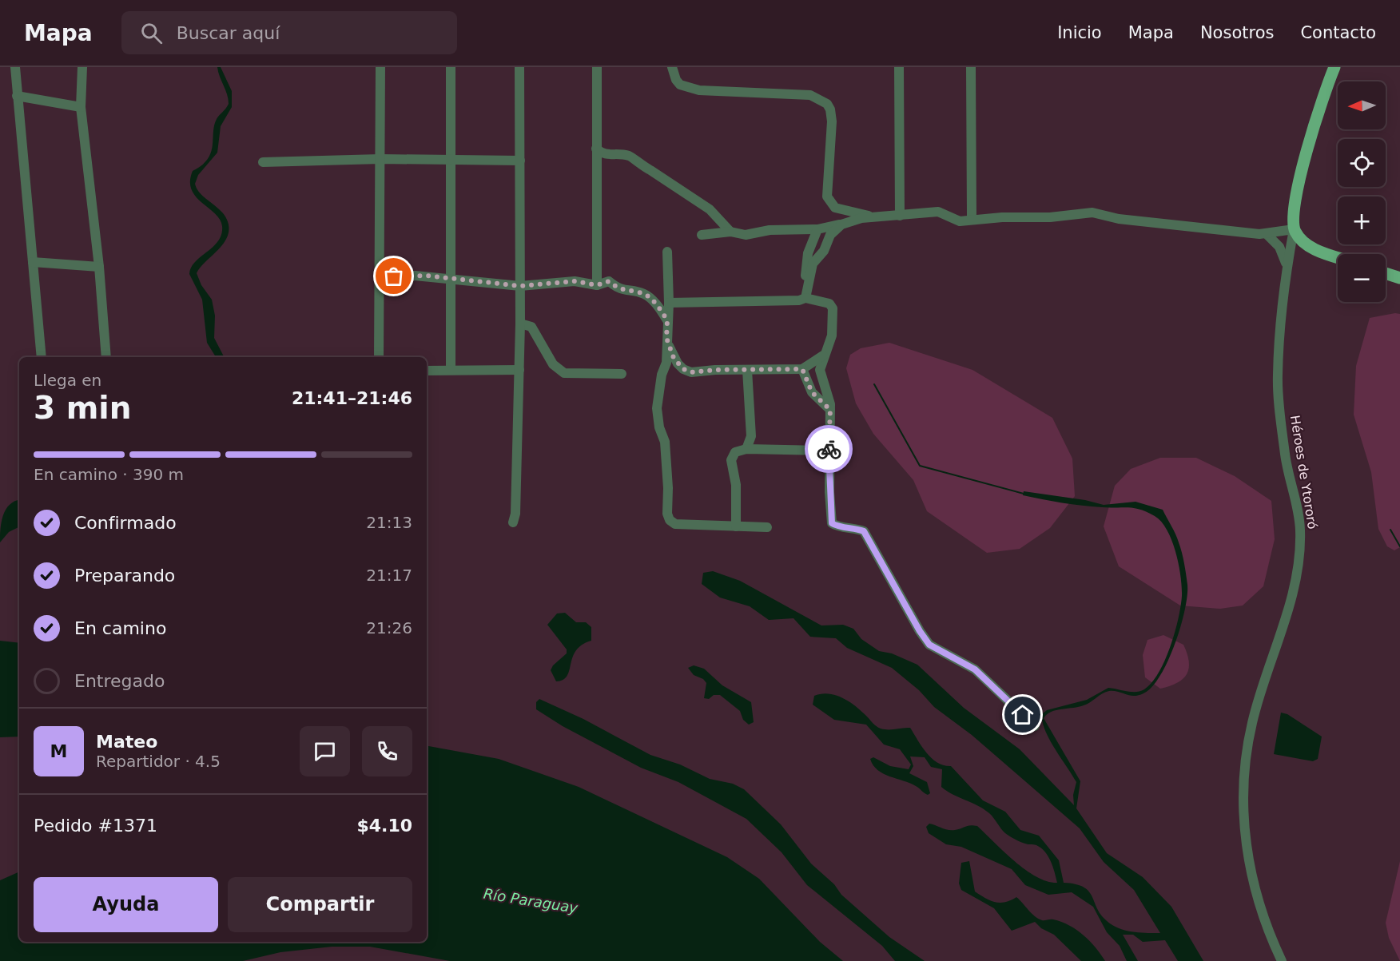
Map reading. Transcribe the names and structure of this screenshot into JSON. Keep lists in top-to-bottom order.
{
  "streets": {
    "main road": ["Héroes de Ytororó"]
  },
  "water": ["Río Paraguay"],
  "north": "left",
  "page": {
    "header": "Mapa",
    "search": "Buscar aquí",
    "nav": [
      "Inicio",
      "Mapa",
      "Nosotros",
      "Contacto"
    ],
    "map_buttons": ["+", "−"],
    "heading": ["3 min", "Llega en", "21:41–21:46"],
    "panel": [
      "Mateo",
      "Repartidor · 4.5",
      "Pedido #1371",
      "$4.10"
    ],
    "bar": "En camino · 390 m",
    "list": [
      ["Confirmado", "21:13"],
      ["Preparando", "21:17"],
      ["En camino", "21:26"],
      "Entregado"
    ],
    "round": "M",
    "buttons": ["Ayuda", "Compartir"]
  }
}
